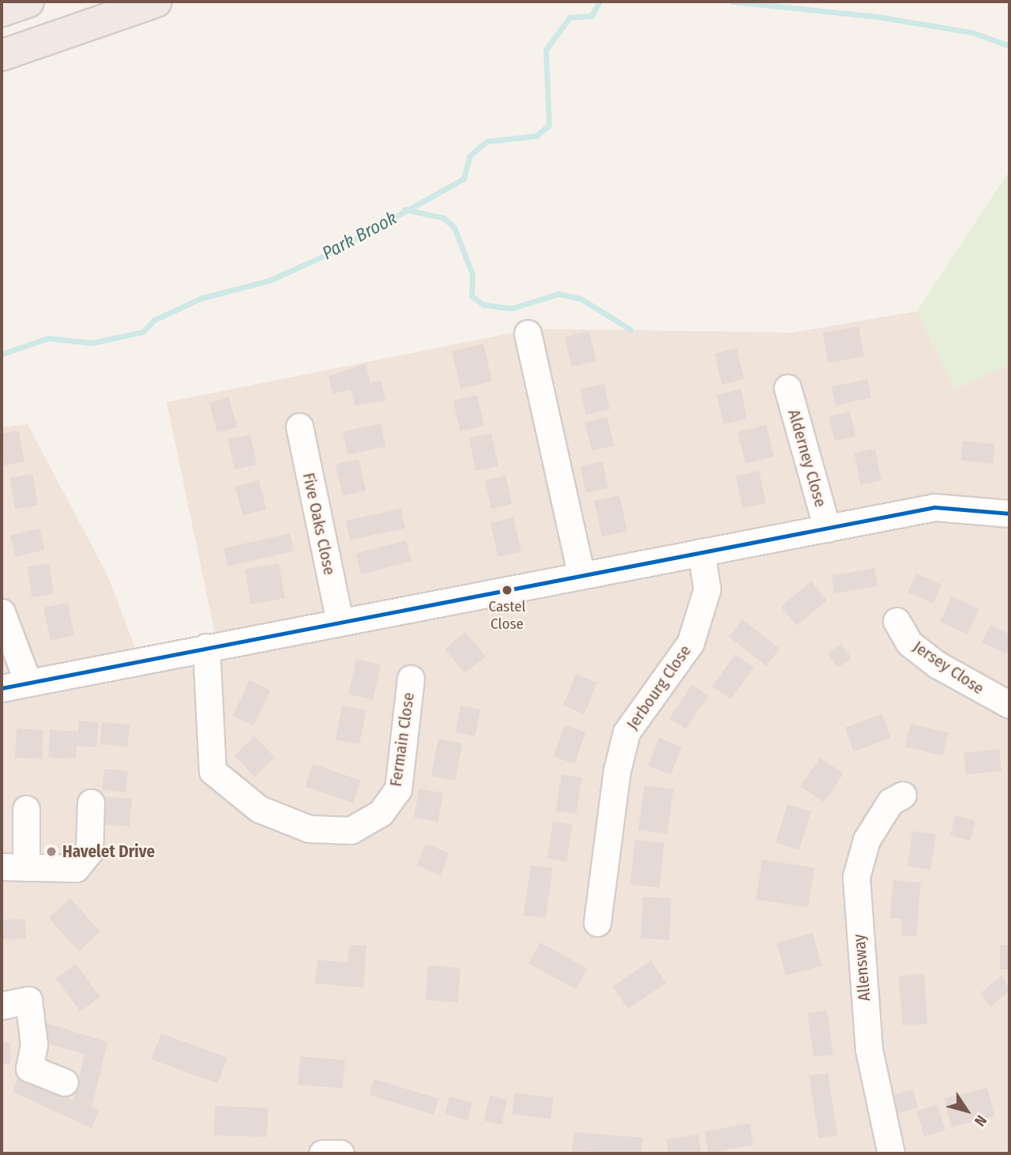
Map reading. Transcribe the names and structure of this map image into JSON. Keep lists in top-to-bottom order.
{
  "streets": {
    "street": [
      "Alderney Close",
      "Five Oaks Close",
      "Jersey Close",
      "Jerbourg Close",
      "Fermain Close",
      "Allensway"
    ]
  },
  "water": ["Park Brook"],
  "places": ["Castel Close", "Havelet Drive"],
  "north": "bottom right"
}
